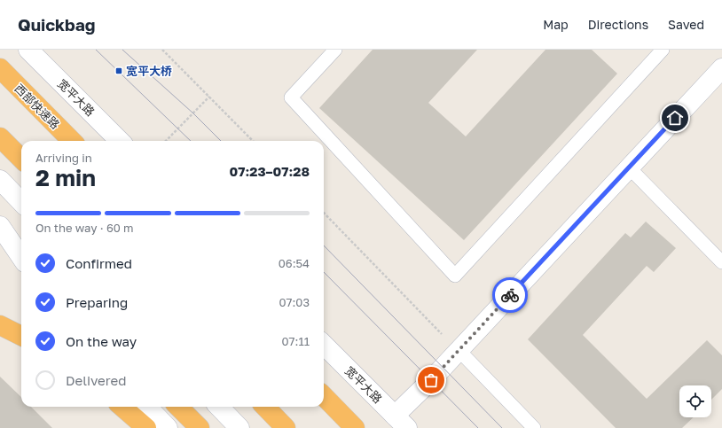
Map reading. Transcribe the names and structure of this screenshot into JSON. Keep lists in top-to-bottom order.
{
  "streets": {
    "highway": ["西部快速路"],
    "street": ["宽平大路"]
  },
  "places": {
    "transit": ["宽平大桥"]
  },
  "page": {
    "header": "Quickbag",
    "nav": ["Map", "Directions", "Saved"],
    "heading": ["2 min", "Arriving in", "07:23–07:28"],
    "bar": "On the way · 60 m",
    "list": [
      ["Confirmed", "06:54"],
      ["Preparing", "07:03"],
      ["On the way", "07:11"],
      "Delivered"
    ]
  }
}
